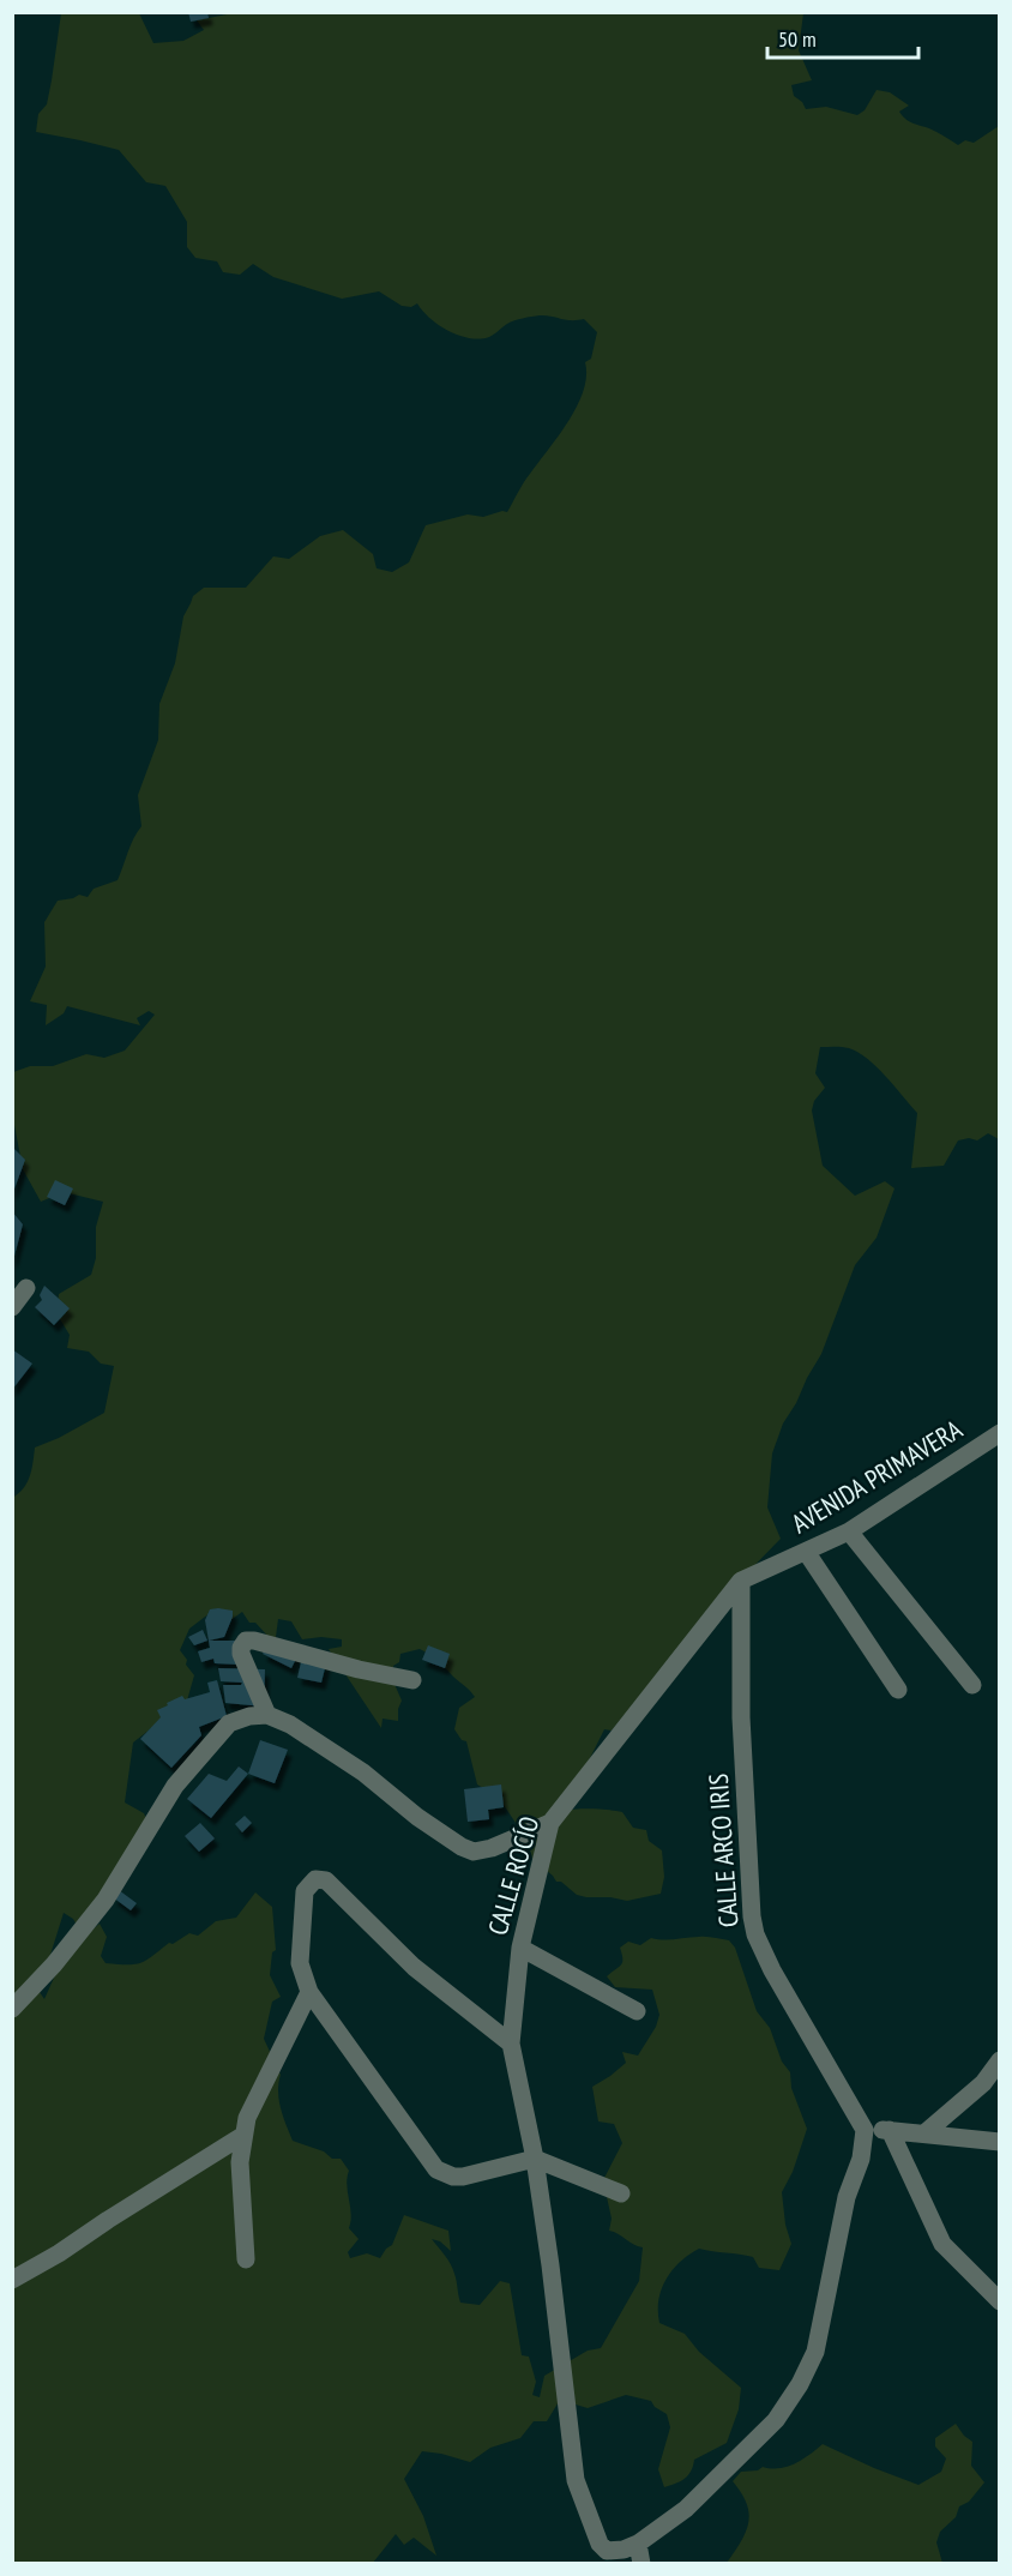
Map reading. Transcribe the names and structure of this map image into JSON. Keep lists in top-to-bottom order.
{
  "streets": {
    "street": ["AVENIDA PRIMAVERA", "CALLE ARCO IRIS", "CALLE ROCÍO"]
  },
  "crossings": [
    ["AVENIDA PRIMAVERA", "CALLE ARCO IRIS"],
    ["AVENIDA PRIMAVERA", "CALLE ROCÍO"],
    ["CALLE ARCO IRIS", "CALLE ROCÍO"]
  ],
  "scale_bar": "50 m"
}
